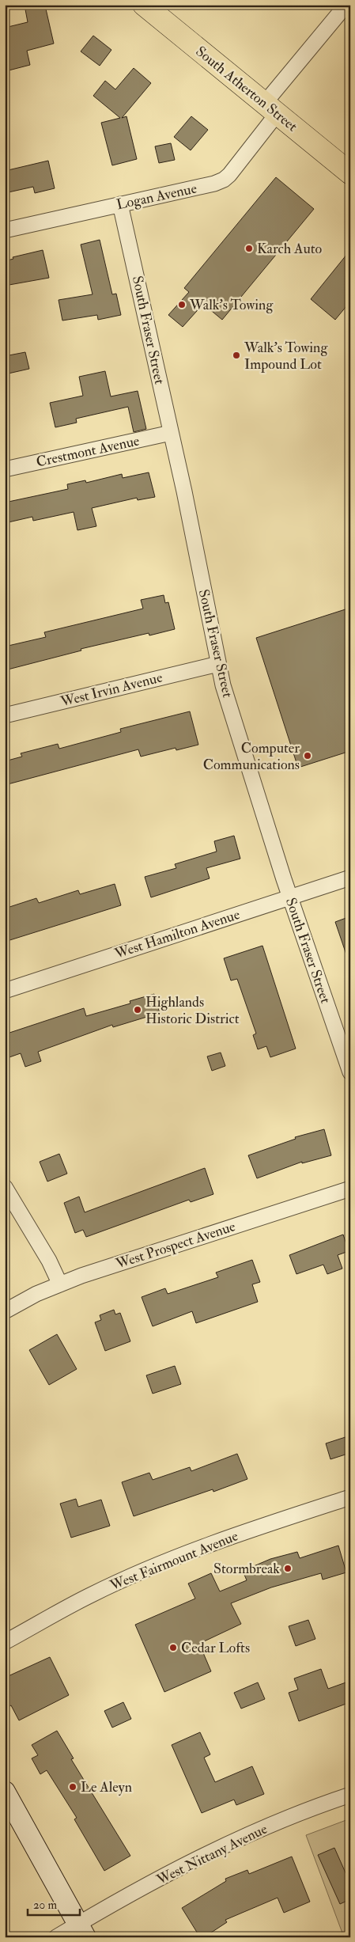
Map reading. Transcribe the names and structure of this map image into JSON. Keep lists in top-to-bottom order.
{
  "streets": {
    "main road": ["South Atherton Street"],
    "street": [
      "Logan Avenue",
      "South Fraser Street",
      "Crestmont Avenue",
      "West Irvin Avenue",
      "West Hamilton Avenue",
      "West Prospect Avenue",
      "West Fairmount Avenue",
      "West Nittany Avenue"
    ]
  },
  "crossings": [
    ["South Atherton Street", "Logan Avenue"],
    ["Logan Avenue", "South Fraser Street"],
    ["South Fraser Street", "Crestmont Avenue"],
    ["South Fraser Street", "West Irvin Avenue"],
    ["South Fraser Street", "West Hamilton Avenue"]
  ],
  "places": [
    "Karch Auto",
    "Walk's Towing",
    "Walk's Towing Impound Lot",
    "Computer Communications",
    "Highlands Historic District",
    "Stormbreak",
    "Cedar Lofts",
    "Le Aleyn"
  ],
  "scale_bar": "20 m"
}
